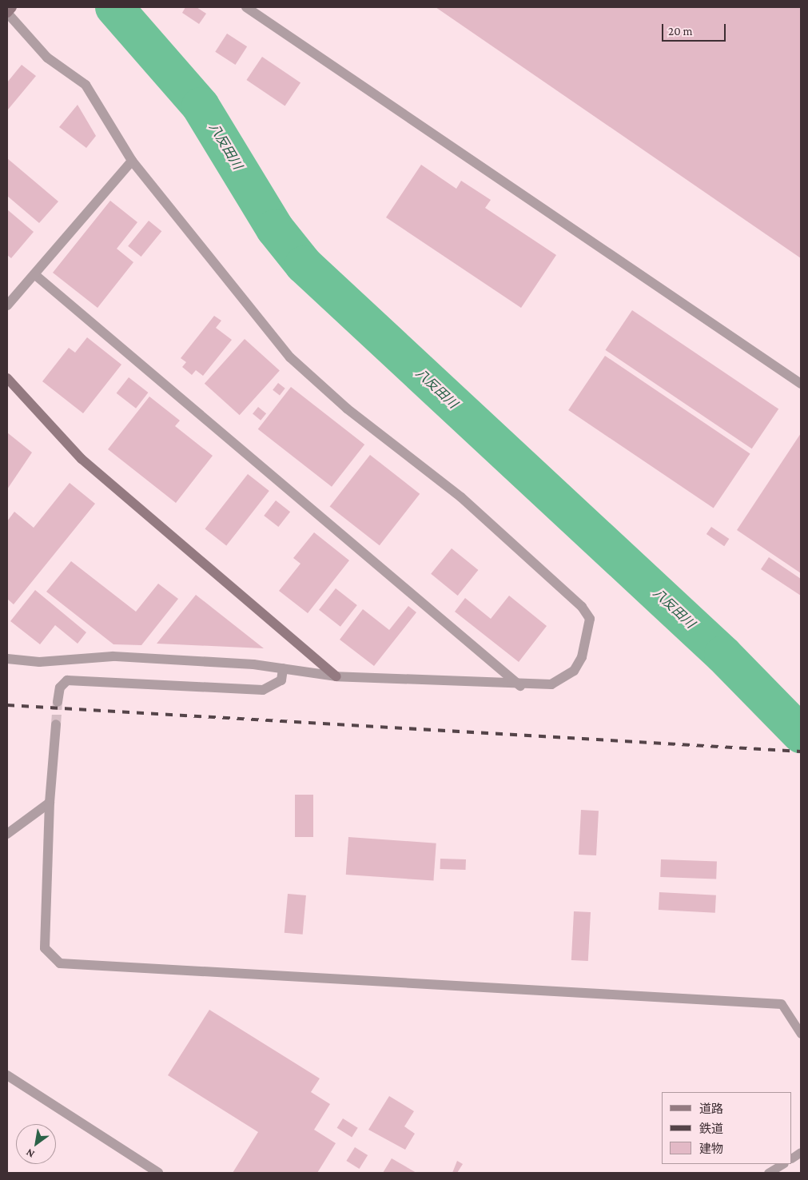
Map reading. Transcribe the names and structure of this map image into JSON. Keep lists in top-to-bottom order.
{
  "water": ["八反田川"],
  "legend": ["道路", "鉄道", "建物"],
  "scale_bar": "20 m",
  "north": "bottom left"
}
